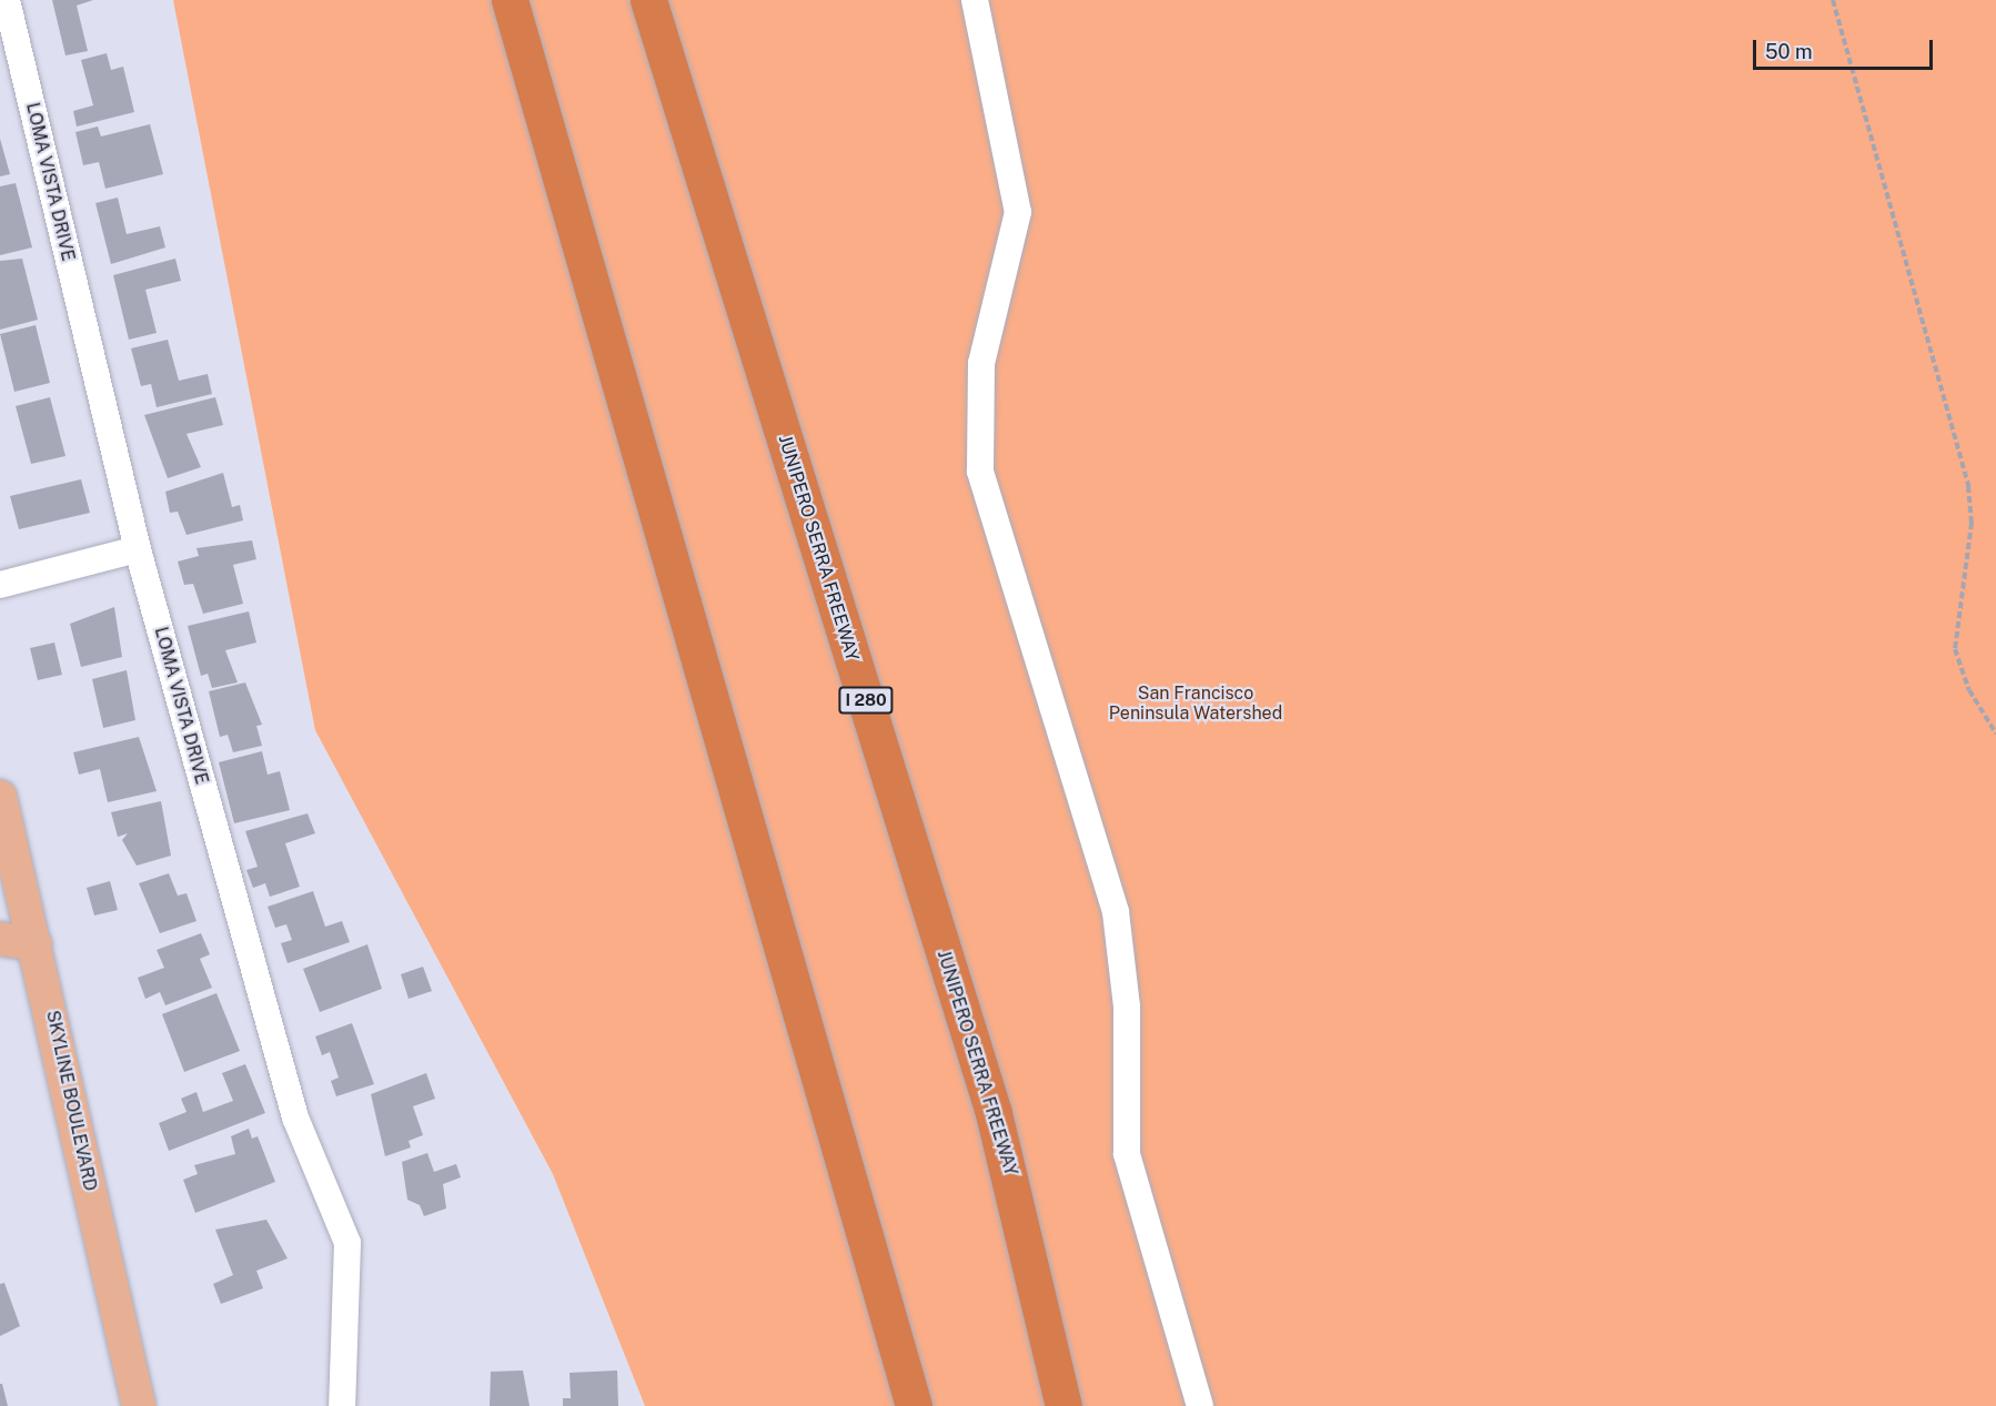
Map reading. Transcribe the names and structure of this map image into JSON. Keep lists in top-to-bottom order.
{
  "streets": {
    "highway": ["JUNIPERO SERRA FREEWAY", "I 280"],
    "main road": ["SKYLINE BOULEVARD"],
    "street": ["LOMA VISTA DRIVE"]
  },
  "parks": ["San Francisco Peninsula Watershed"],
  "scale_bar": "50 m"
}
